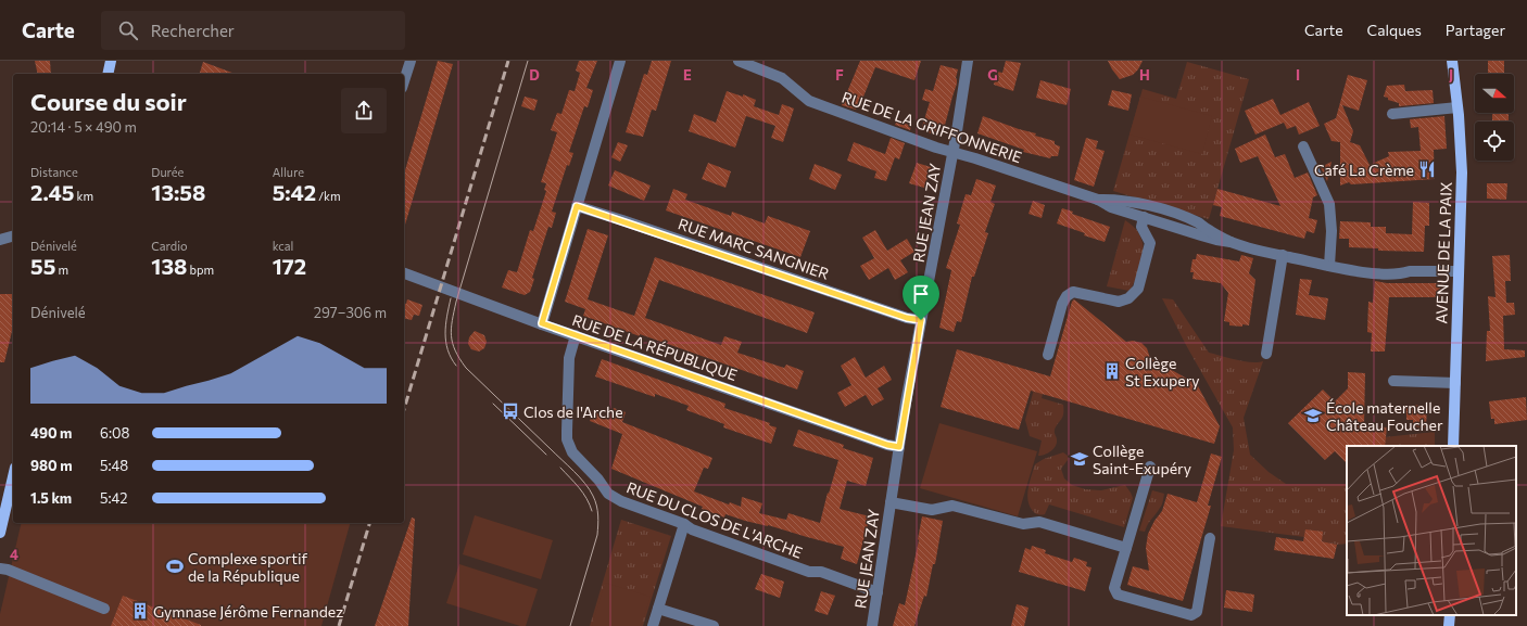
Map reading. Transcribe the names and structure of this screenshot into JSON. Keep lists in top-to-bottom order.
{
  "streets": {
    "main road": ["AVENUE DE LA PAIX"],
    "street": [
      "RUE DE LA GRIFFONNERIE",
      "RUE JEAN ZAY",
      "RUE MARC SANGNIER",
      "RUE DE LA RÉPUBLIQUE",
      "RUE DU CLOS DE L'ARCHE"
    ]
  },
  "crossings": [
    ["RUE DE LA GRIFFONNERIE", "RUE JEAN ZAY"],
    ["RUE DE LA GRIFFONNERIE", "AVENUE DE LA PAIX"],
    ["RUE JEAN ZAY", "RUE MARC SANGNIER"],
    ["RUE JEAN ZAY", "RUE DE LA RÉPUBLIQUE"],
    ["RUE JEAN ZAY", "RUE DU CLOS DE L'ARCHE"],
    ["RUE DE LA RÉPUBLIQUE", "RUE DU CLOS DE L'ARCHE"]
  ],
  "places": {
    "restaurant": ["Café La Crème"],
    "building": ["Collège St Exupery", "Gymnase Jérôme Fernandez"],
    "bus stop": ["Clos de l'Arche"],
    "school or university": ["École maternelle Château Foucher", "Collège Saint-Exupéry"],
    "sports": ["Complexe sportif de la République"]
  },
  "north": "right",
  "page": {
    "header": "Carte",
    "search": "Rechercher",
    "nav": ["Carte", "Calques", "Partager"],
    "heading": ["Course du soir", "20:14 · 5 × 490 m"],
    "stats": [
      ["Distance", "2.45 km"],
      ["Durée", "13:58"],
      ["Allure", "5:42 /km"],
      ["Dénivelé", "55 m"],
      ["Cardio", "138 bpm"],
      ["kcal", "172"]
    ],
    "chart": ["Dénivelé", "297–306 m"],
    "list": [
      {
        "name": "490 m",
        "note": "6:08"
      },
      {
        "name": "980 m",
        "note": "5:48"
      },
      {
        "name": "1.5 km",
        "note": "5:42"
      }
    ]
  },
  "grid": {
    "columns": [
      "D",
      "E",
      "F",
      "G",
      "H",
      "I",
      "J"
    ],
    "rows": ["4"]
  }
}
